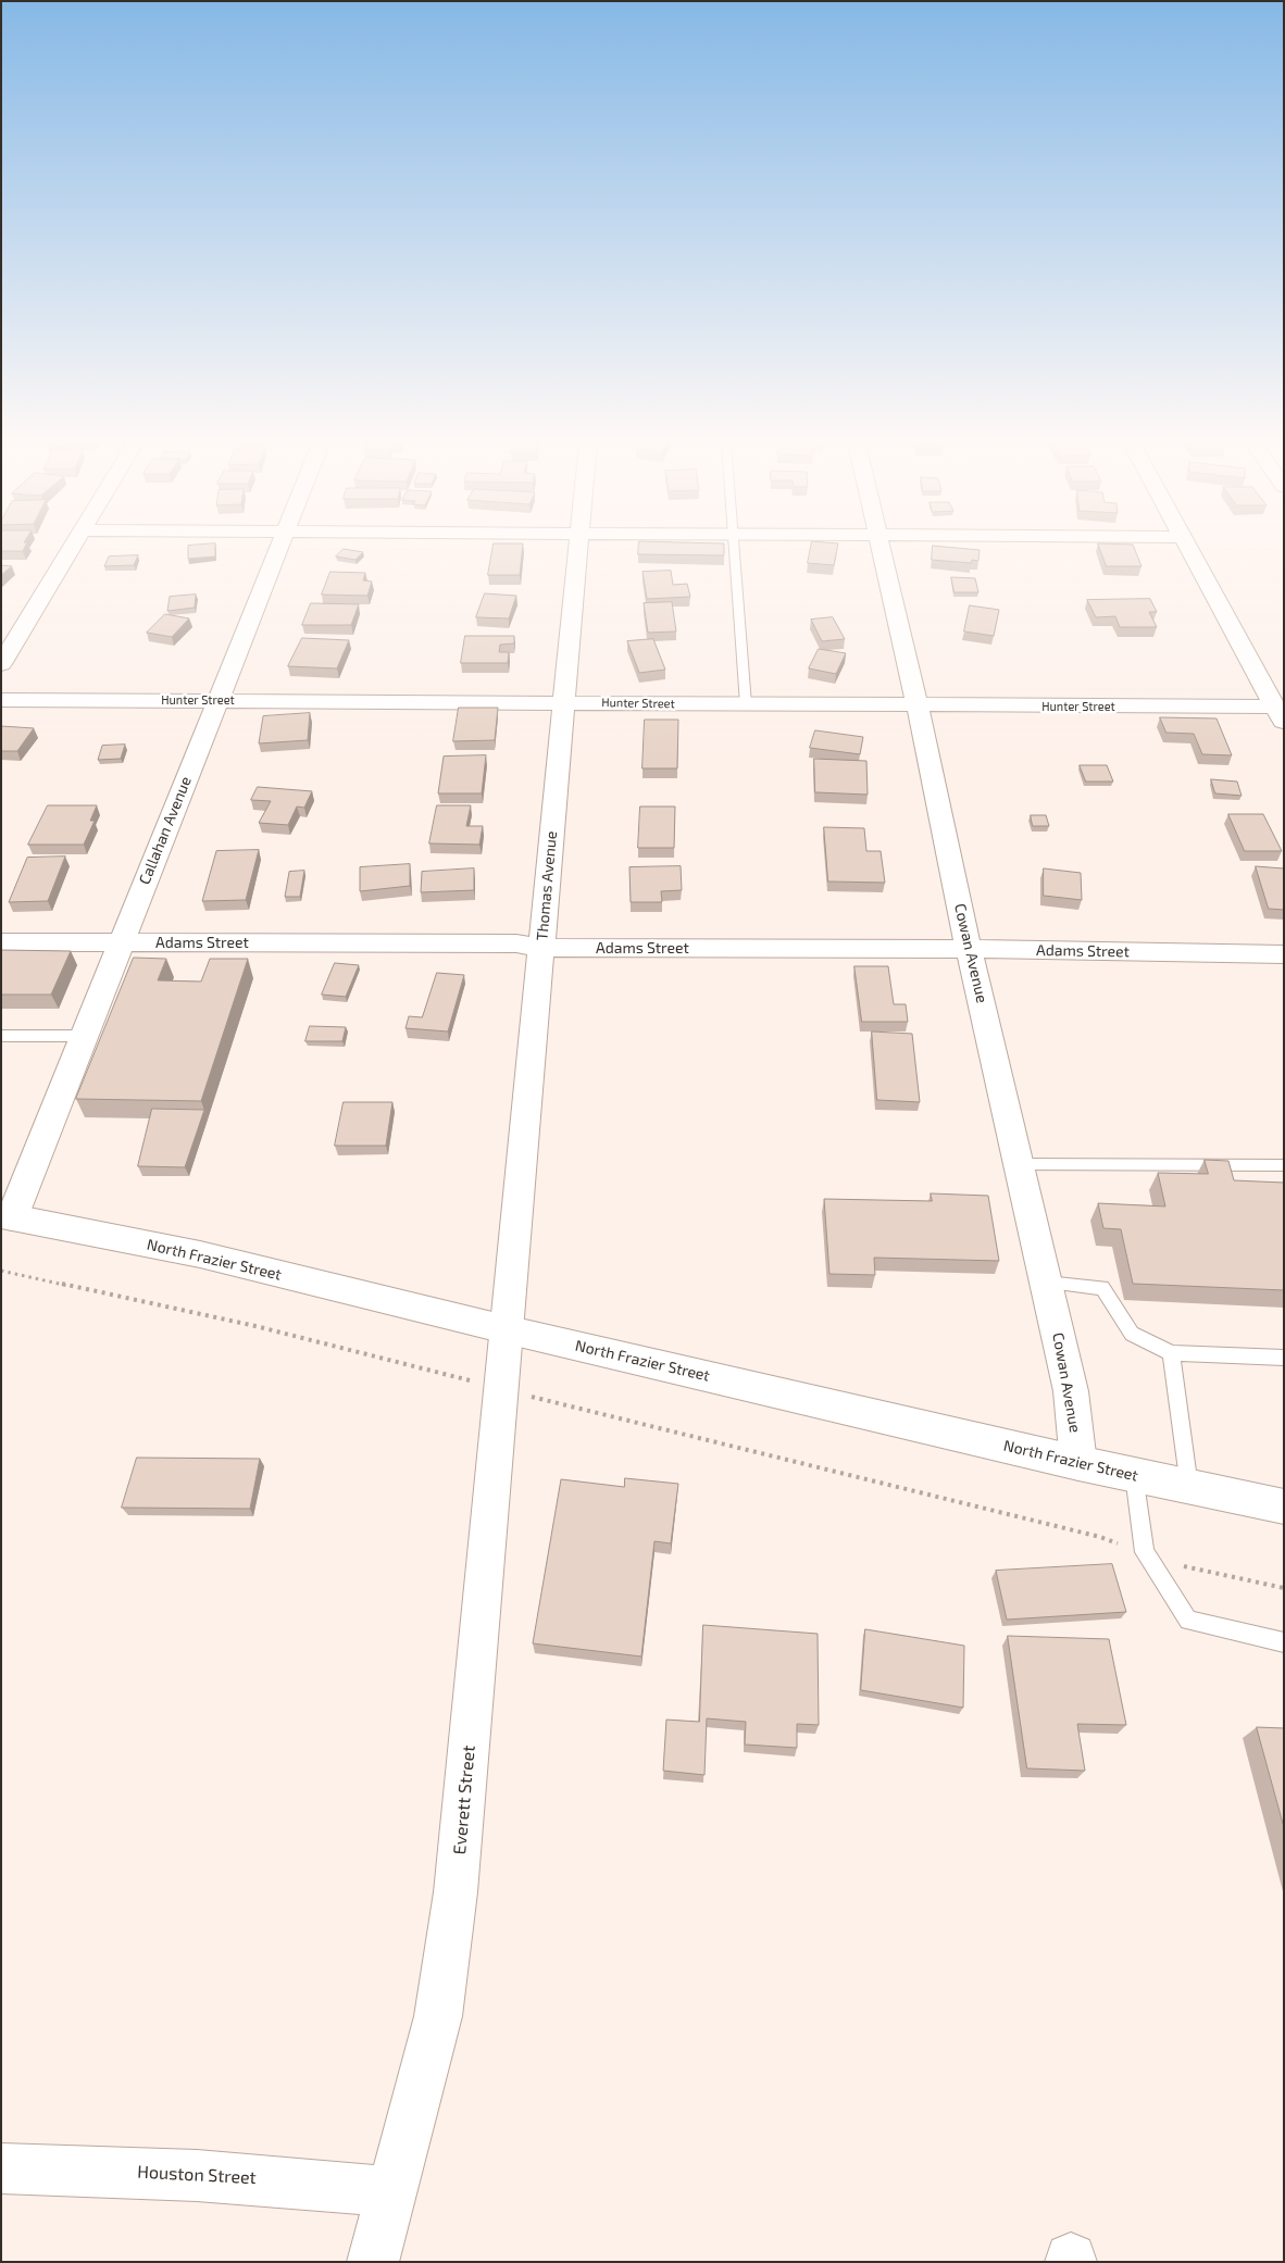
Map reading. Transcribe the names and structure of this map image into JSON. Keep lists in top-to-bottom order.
{
  "streets": {
    "street": [
      "Hunter Street",
      "Callahan Avenue",
      "Thomas Avenue",
      "Adams Street",
      "Cowan Avenue",
      "North Frazier Street",
      "Everett Street",
      "Houston Street"
    ]
  },
  "crossings": [
    ["Hunter Street", "Callahan Avenue"],
    ["Hunter Street", "Thomas Avenue"],
    ["Hunter Street", "Cowan Avenue"],
    ["Callahan Avenue", "Adams Street"],
    ["Callahan Avenue", "North Frazier Street"],
    ["Thomas Avenue", "Adams Street"],
    ["Thomas Avenue", "North Frazier Street"],
    ["Thomas Avenue", "Everett Street"],
    ["Adams Street", "Cowan Avenue"],
    ["Cowan Avenue", "North Frazier Street"],
    ["North Frazier Street", "Everett Street"],
    ["Everett Street", "Houston Street"]
  ]
}
